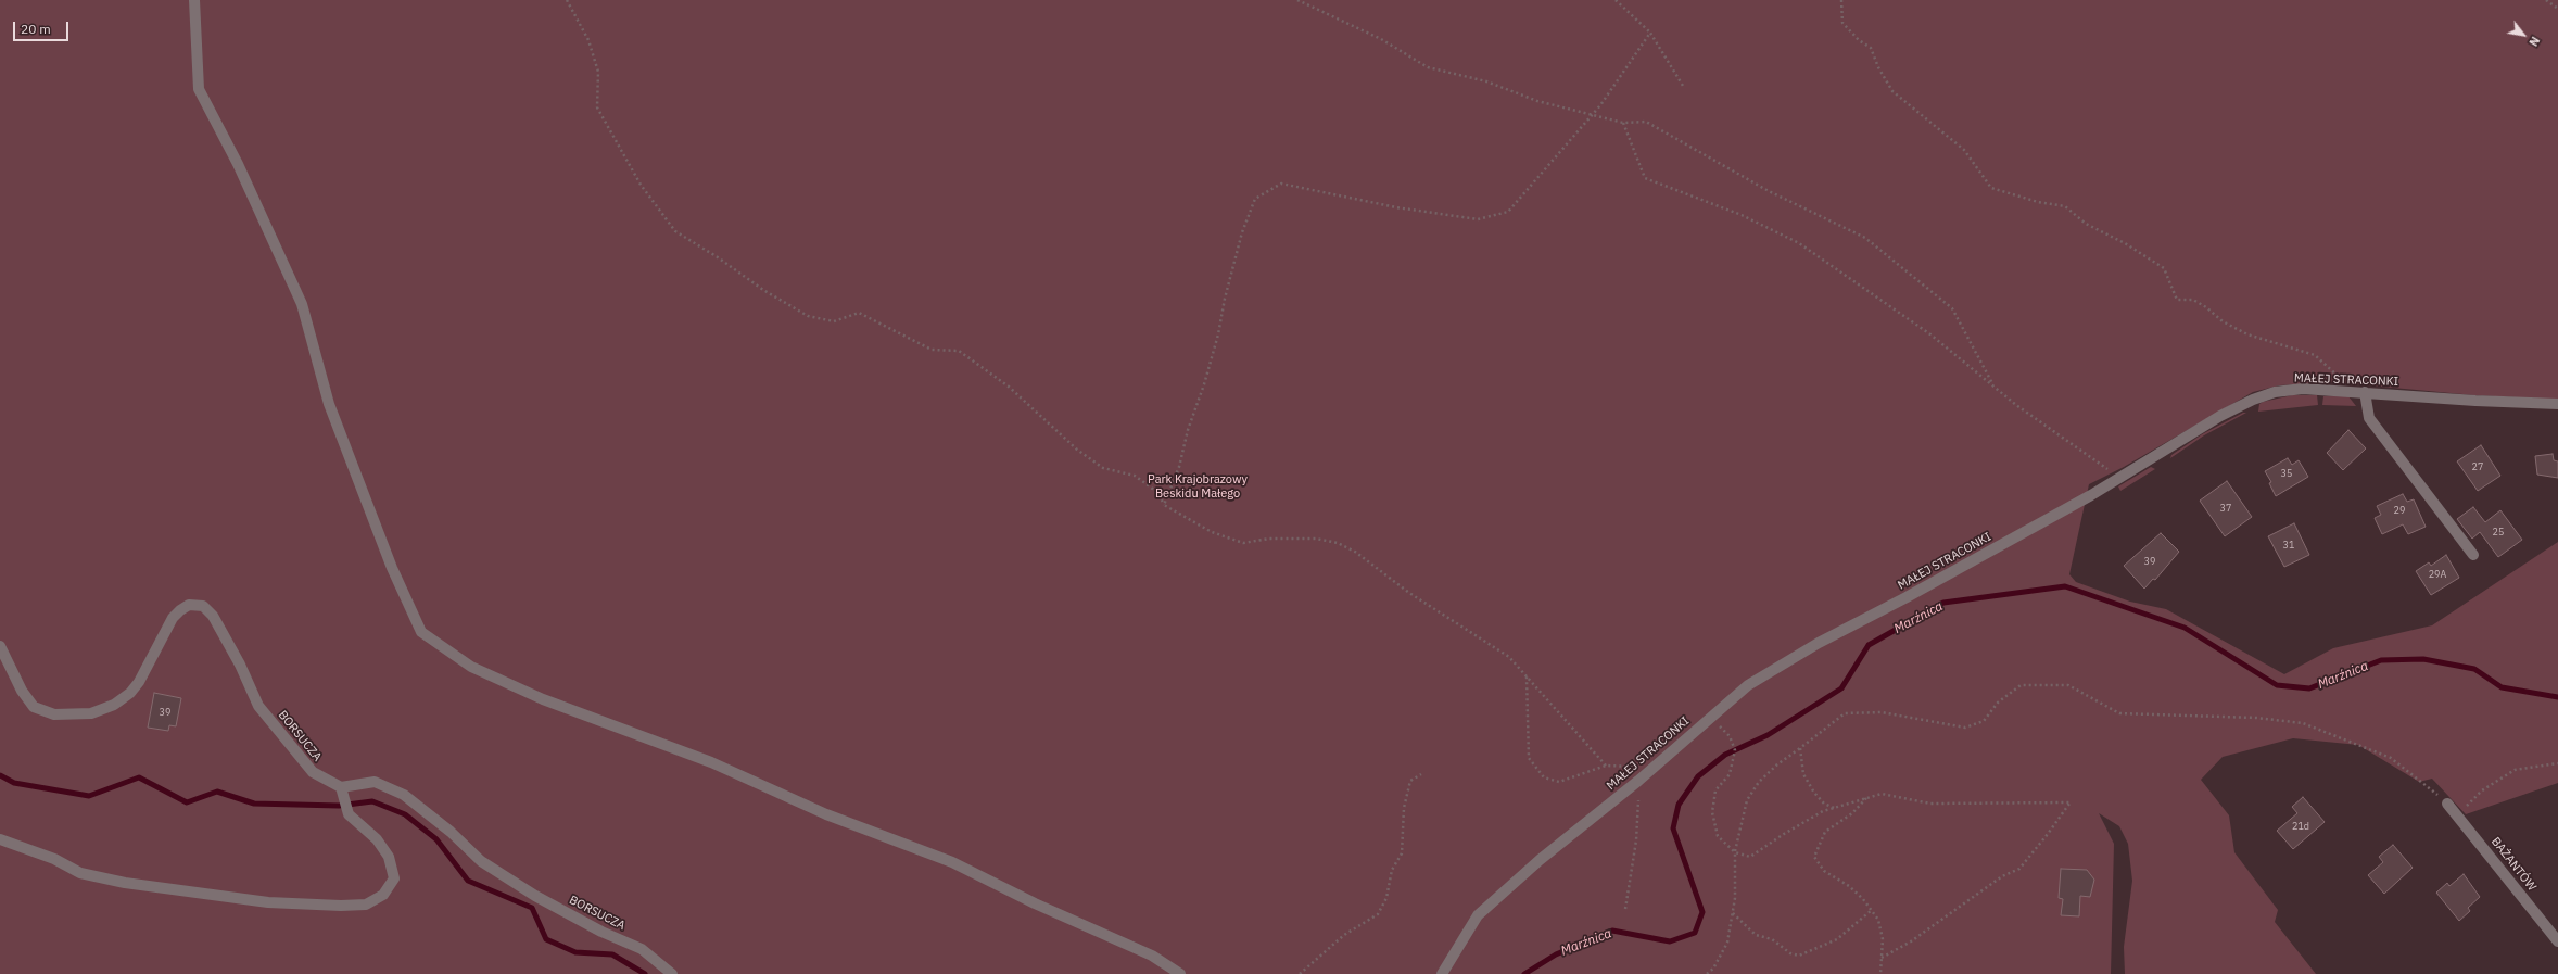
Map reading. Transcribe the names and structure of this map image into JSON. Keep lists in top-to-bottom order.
{
  "streets": {
    "street": ["MAŁEJ STRACONKI", "BORSUCZA", "BAŻANTÓW"]
  },
  "water": ["Marźnica"],
  "parks": ["Park Krajobrazowy Beskidu Małego"],
  "house_numbers": [
    "27",
    "35",
    "37",
    "29",
    "25",
    "31",
    "39",
    "29A",
    "39",
    "21d"
  ],
  "scale_bar": "20 m",
  "north": "bottom right"
}
